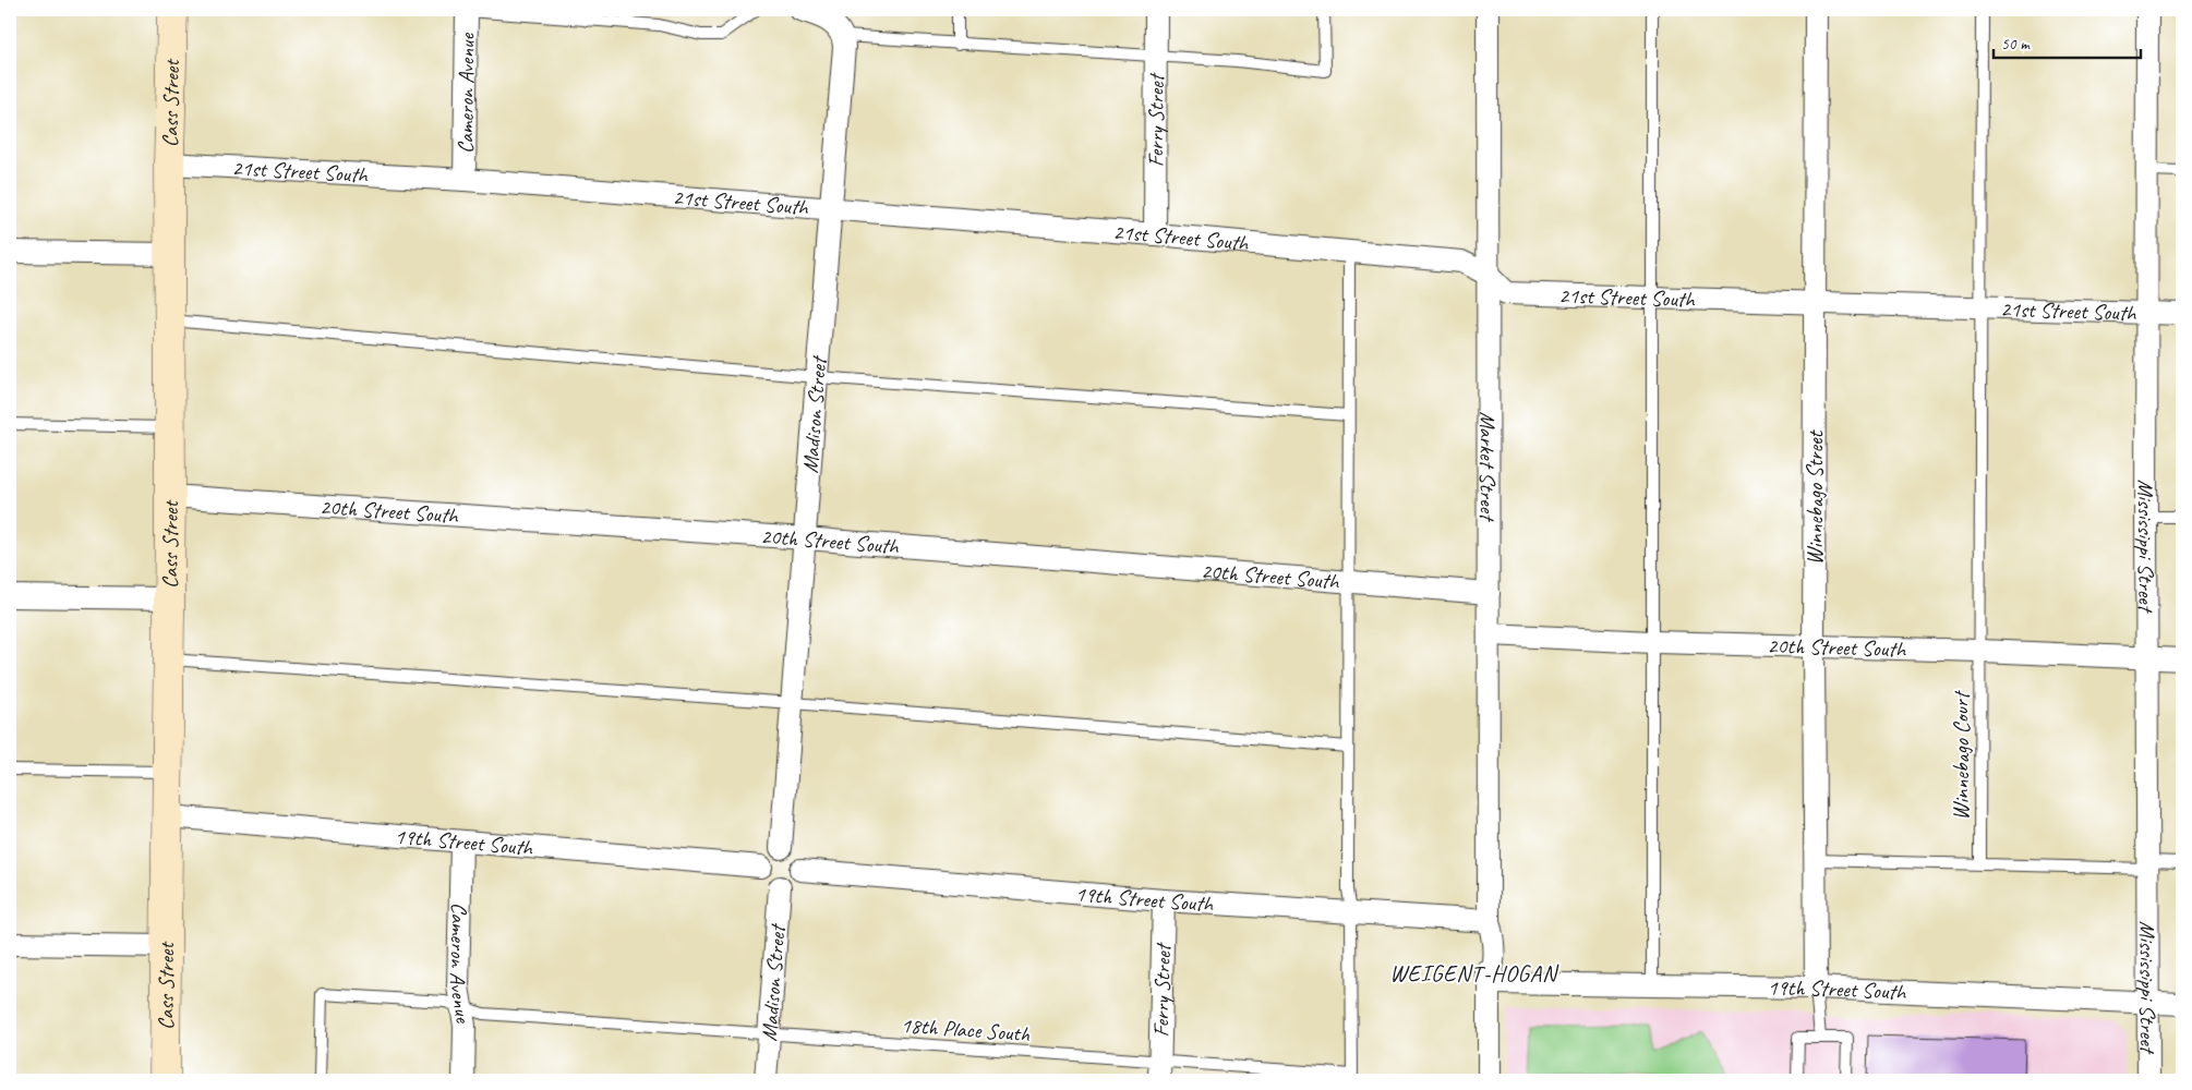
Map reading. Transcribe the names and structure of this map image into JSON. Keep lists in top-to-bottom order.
{
  "streets": {
    "street": [
      "Cameron Avenue",
      "Cass Street",
      "Ferry Street",
      "21st Street South",
      "Madison Street",
      "Market Street",
      "Winnebago Street",
      "20th Street South",
      "Mississippi Street",
      "19th Street South"
    ],
    "lane": ["Winnebago Court", "18th Place South"]
  },
  "crossings": [
    ["Cameron Avenue", "21st Street South"],
    ["Cameron Avenue", "19th Street South"],
    ["Cameron Avenue", "18th Place South"],
    ["Cass Street", "21st Street South"],
    ["Cass Street", "20th Street South"],
    ["Cass Street", "19th Street South"],
    ["Ferry Street", "21st Street South"],
    ["Ferry Street", "19th Street South"],
    ["Ferry Street", "18th Place South"],
    ["21st Street South", "Madison Street"],
    ["21st Street South", "Market Street"],
    ["21st Street South", "Winnebago Street"],
    ["21st Street South", "Mississippi Street"],
    ["21st Street South", "Winnebago Court"],
    ["Madison Street", "20th Street South"],
    ["Madison Street", "19th Street South"],
    ["Madison Street", "18th Place South"],
    ["Market Street", "20th Street South"],
    ["Market Street", "19th Street South"],
    ["Winnebago Street", "20th Street South"],
    ["Winnebago Street", "19th Street South"],
    ["20th Street South", "Mississippi Street"],
    ["20th Street South", "Winnebago Court"],
    ["Mississippi Street", "19th Street South"]
  ],
  "districts": ["WEIGENT-HOGAN"],
  "scale_bar": "50 m"
}
